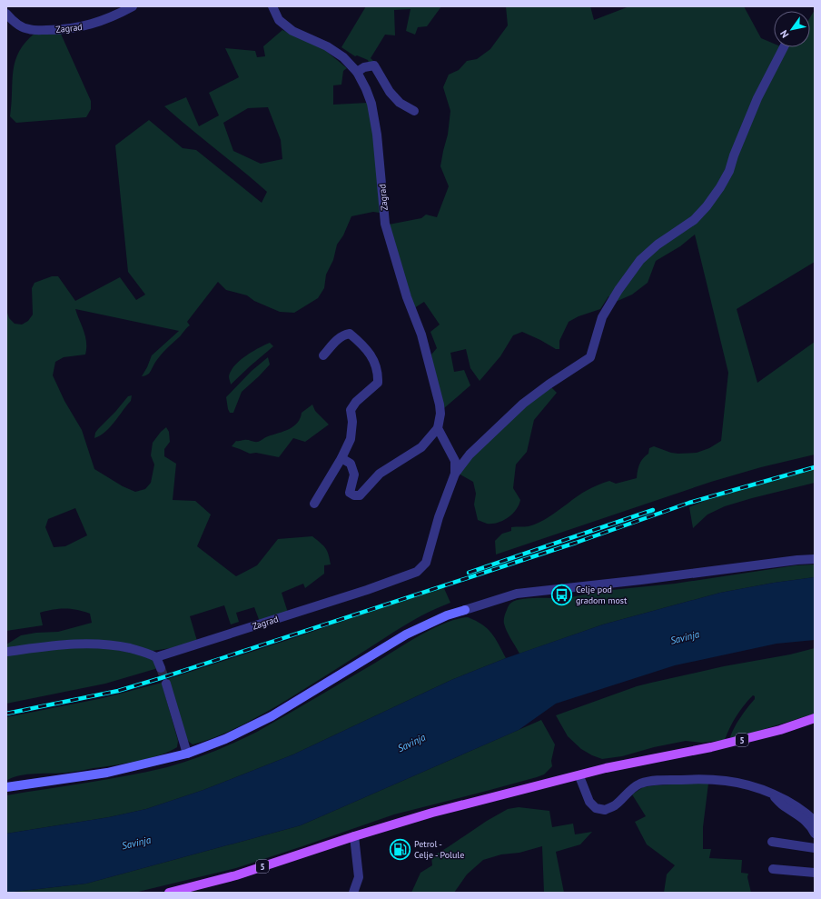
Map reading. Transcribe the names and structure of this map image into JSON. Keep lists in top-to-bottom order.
{
  "streets": {
    "main road": ["5"],
    "street": ["Zagrad"]
  },
  "water": ["Savinja"],
  "places": {
    "bus stop": ["Celje pod gradom most"],
    "fuel station": ["Petrol - Celje - Polule"]
  },
  "north": "bottom left"
}
